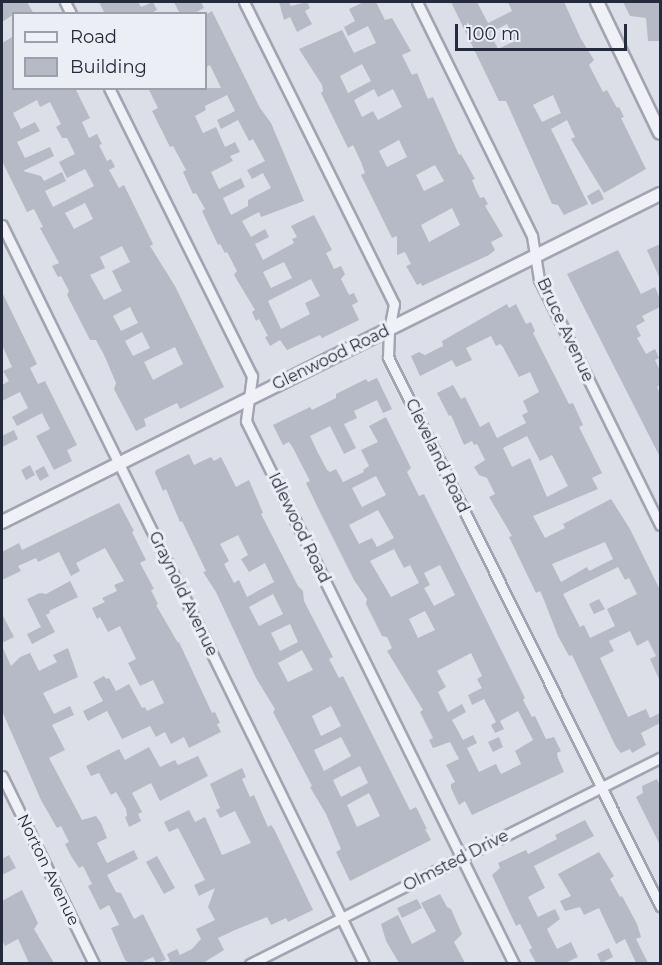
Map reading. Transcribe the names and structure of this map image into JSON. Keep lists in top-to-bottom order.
{
  "streets": {
    "street": [
      "Bruce Avenue",
      "Glenwood Road",
      "Cleveland Road",
      "Idlewood Road",
      "Graynold Avenue",
      "Olmsted Drive",
      "Norton Avenue"
    ]
  },
  "crossings": [
    ["Bruce Avenue", "Glenwood Road"],
    ["Glenwood Road", "Cleveland Road"],
    ["Glenwood Road", "Idlewood Road"],
    ["Glenwood Road", "Graynold Avenue"],
    ["Cleveland Road", "Olmsted Drive"],
    ["Idlewood Road", "Olmsted Drive"],
    ["Graynold Avenue", "Olmsted Drive"]
  ],
  "legend": ["Road", "Building"],
  "scale_bar": "100 m"
}
